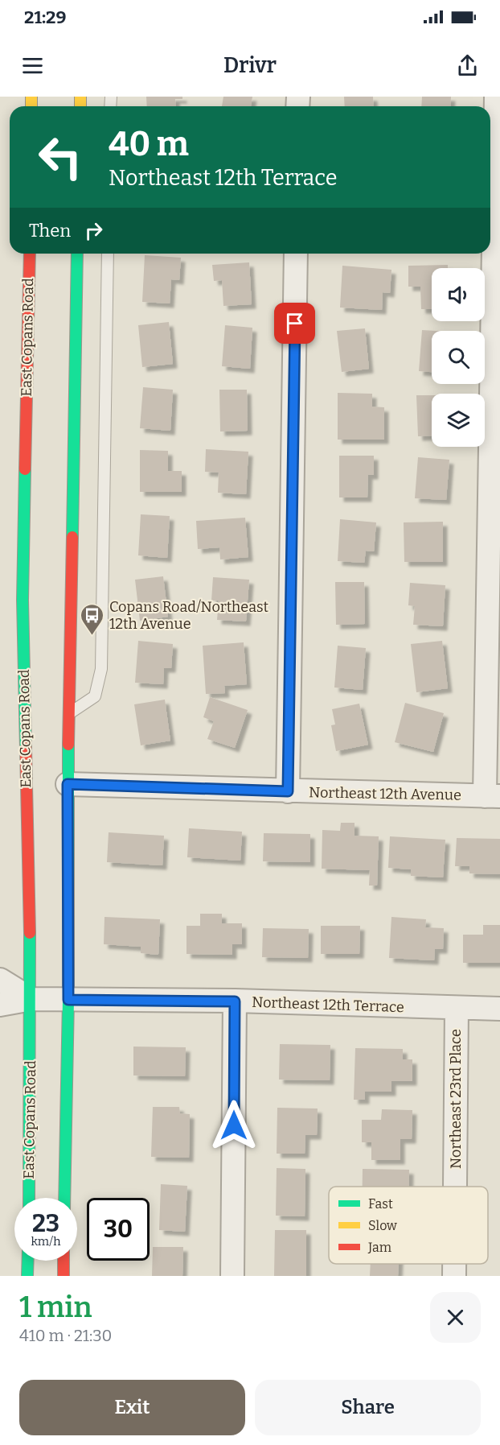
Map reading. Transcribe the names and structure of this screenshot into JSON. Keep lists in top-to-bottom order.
{
  "streets": {
    "main road": ["East Copans Road"],
    "street": ["Northeast 12th Avenue", "Northeast 12th Terrace", "Northeast 23rd Place"]
  },
  "crossings": [
    ["East Copans Road", "Northeast 12th Terrace"],
    ["Northeast 12th Terrace", "Northeast 23rd Place"]
  ],
  "places": {
    "bus stop": ["Copans Road/Northeast 12th Avenue"]
  },
  "legend": ["Fast", "Slow", "Jam"],
  "page": {
    "status": "21:29",
    "header": "Drivr",
    "turn": ["40 m", "Northeast 12th Terrace"],
    "then": "Then",
    "speed": "23 km/h",
    "limit": "30",
    "heading": ["1 min", "410 m · 21:30"],
    "buttons": ["Exit", "Share"]
  }
}
